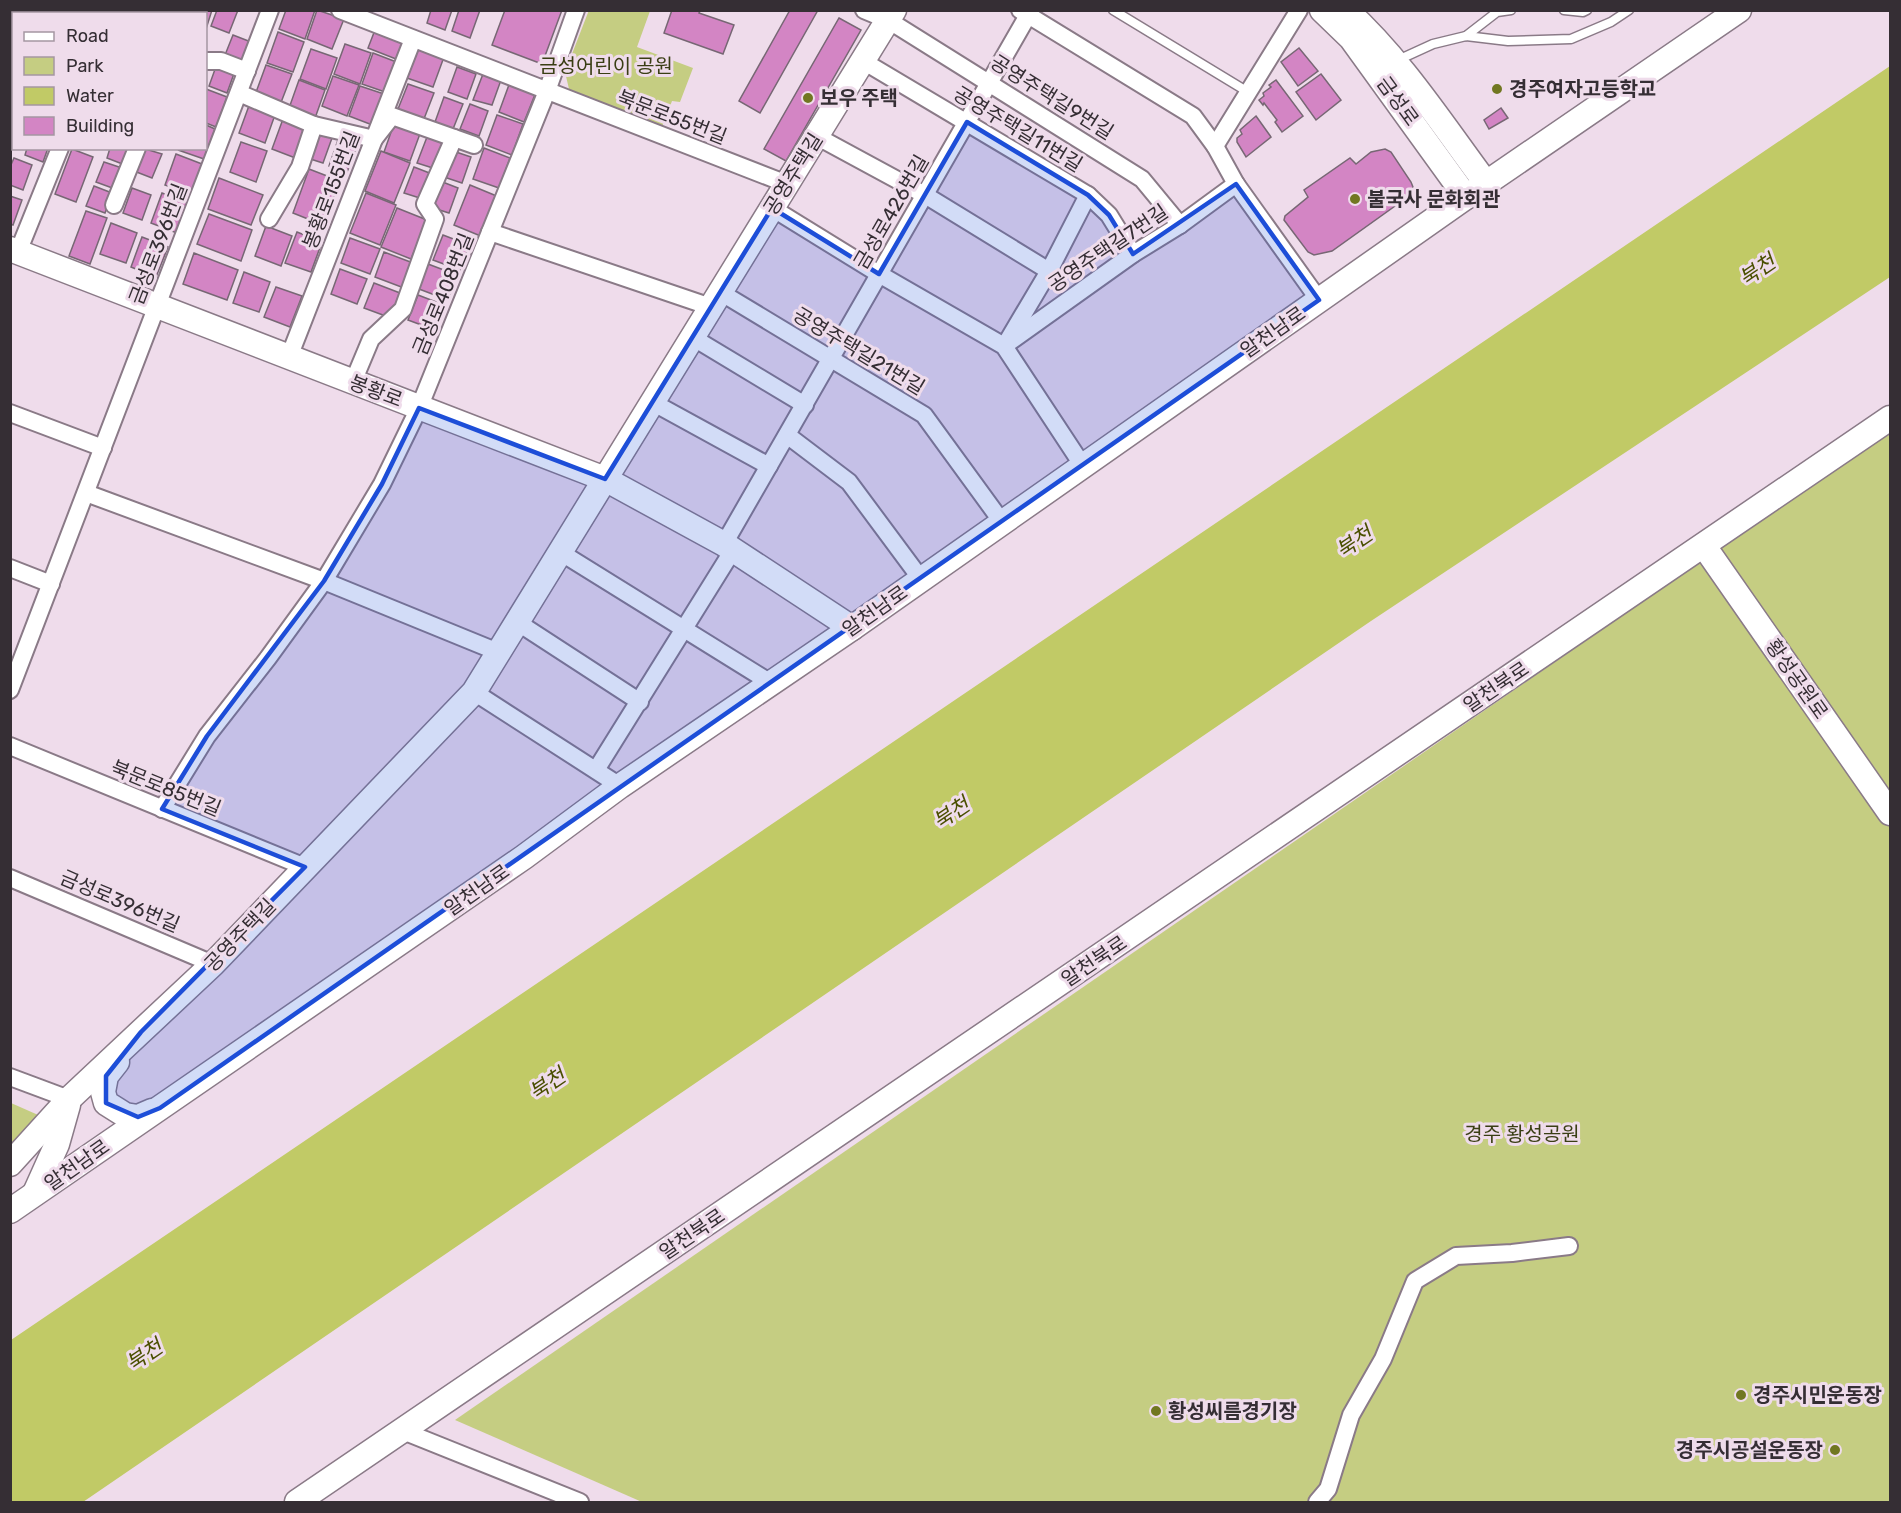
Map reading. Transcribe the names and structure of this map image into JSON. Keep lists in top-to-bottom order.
{
  "streets": {
    "street": [
      "공영주택길9번길",
      "금성로",
      "북문로55번길",
      "공영주택길11번길",
      "공영주택길",
      "봉황로155번길",
      "금성로426번길",
      "금성로396번길",
      "공영주택길7번길",
      "금성로408번길",
      "알천남로",
      "공영주택길21번길",
      "봉황로",
      "황성공원로",
      "알천북로",
      "북문로85번길"
    ]
  },
  "crossings": [
    ["공영주택길9번길", "공영주택길"],
    ["공영주택길9번길", "금성로426번길"],
    ["공영주택길9번길", "공영주택길7번길"],
    ["금성로", "알천남로"],
    ["북문로55번길", "공영주택길"],
    ["북문로55번길", "봉황로155번길"],
    ["북문로55번길", "금성로408번길"],
    ["공영주택길11번길", "공영주택길"],
    ["공영주택길11번길", "금성로426번길"],
    ["공영주택길11번길", "공영주택길7번길"],
    ["공영주택길", "금성로396번길"],
    ["공영주택길", "공영주택길21번길"],
    ["공영주택길", "봉황로"],
    ["공영주택길", "북문로85번길"],
    ["봉황로155번길", "봉황로"],
    ["금성로426번길", "공영주택길21번길"],
    ["금성로426번길", "봉황로"],
    ["금성로396번길", "봉황로"],
    ["금성로408번길", "공영주택길21번길"],
    ["금성로408번길", "봉황로"],
    ["금성로408번길", "북문로85번길"],
    ["알천남로", "공영주택길21번길"],
    ["알천남로", "봉황로"],
    ["황성공원로", "알천북로"]
  ],
  "water": ["북천"],
  "parks": ["금성어린이 공원", "경주 황성공원"],
  "places": [
    "경주여자고등학교",
    "보우 주택",
    "불국사 문화회관",
    "경주시민운동장",
    "황성씨름경기장",
    "경주시공설운동장"
  ],
  "legend": [
    "Road",
    "Park",
    "Water",
    "Building"
  ]
}
